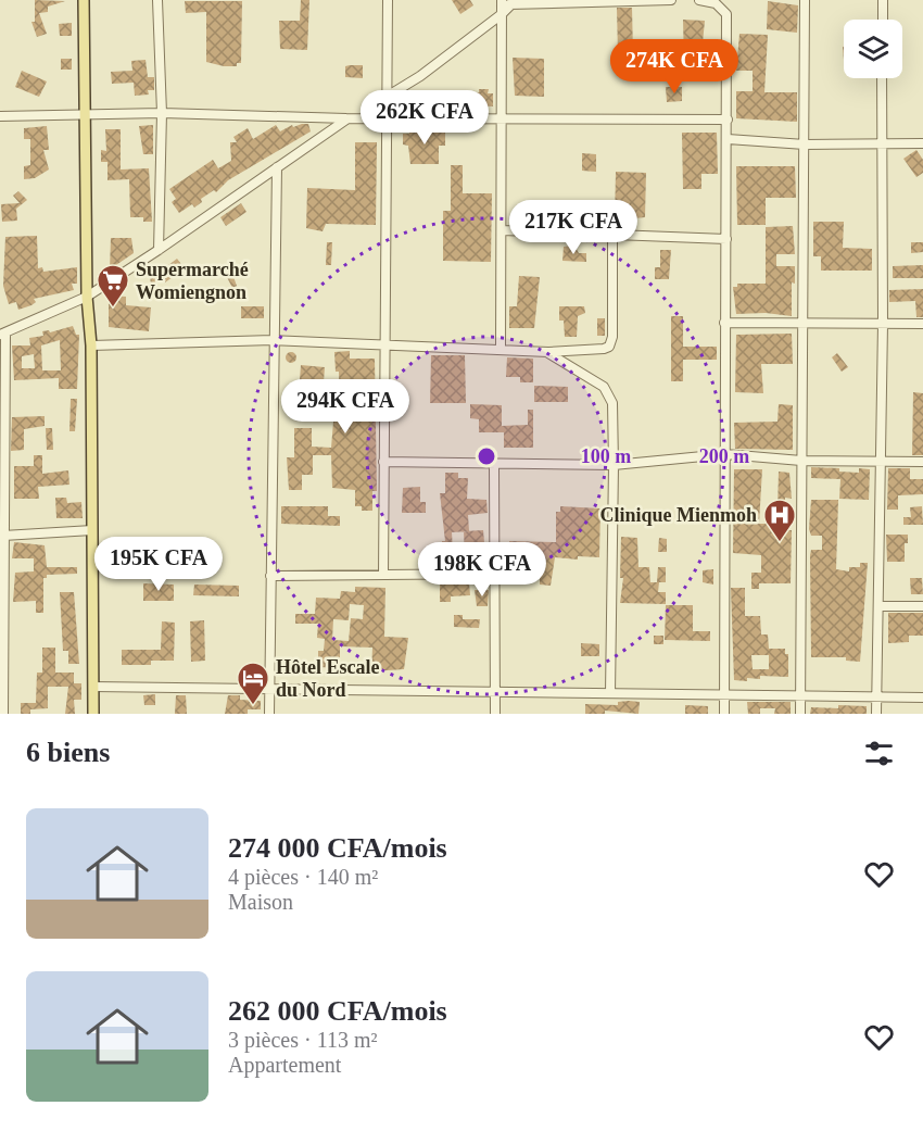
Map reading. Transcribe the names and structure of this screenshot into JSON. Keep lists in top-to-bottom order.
{
  "places": {
    "supermarket": ["Supermarché Womiengnon"],
    "hospital": ["Clinique Mienmoh"],
    "hotel": ["Hôtel Escale du Nord"]
  },
  "page": {
    "price": [
      "274K CFA",
      "262K CFA",
      "217K CFA",
      "294K CFA",
      "195K CFA",
      "198K CFA"
    ],
    "heading": "6 biens",
    "list": [
      {
        "name": "274 000 CFA/mois",
        "note": "4 pièces · 140 m² · Maison"
      },
      {
        "name": "262 000 CFA/mois",
        "note": "3 pièces · 113 m² · Appartement"
      }
    ]
  },
  "rings": ["100 m", "200 m"]
}
